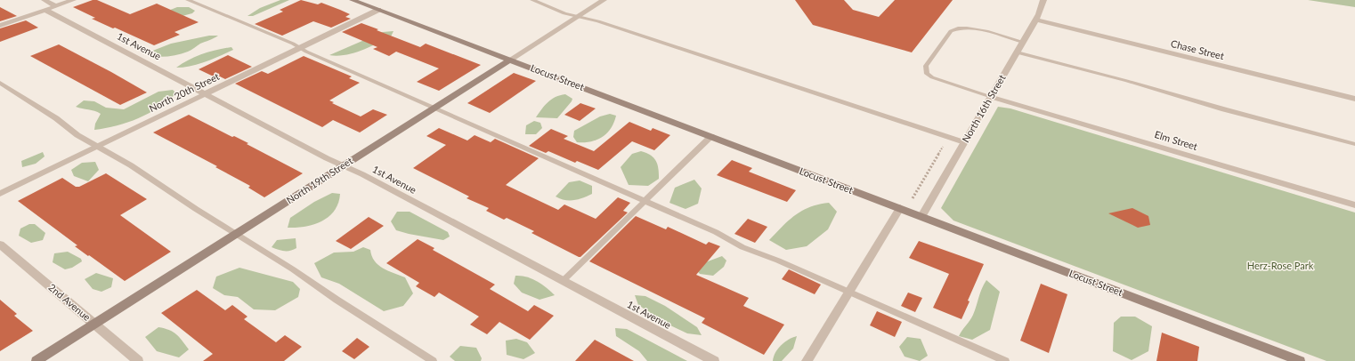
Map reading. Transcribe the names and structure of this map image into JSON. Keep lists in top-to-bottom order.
{
  "streets": {
    "street": [
      "1st Avenue",
      "Chase Street",
      "Locust Street",
      "North 20th Street",
      "North 16th Street",
      "Elm Street",
      "North 19th Street",
      "2nd Avenue"
    ]
  },
  "crossings": [
    ["1st Avenue", "North 20th Street"],
    ["1st Avenue", "North 19th Street"],
    ["Chase Street", "North 16th Street"],
    ["Locust Street", "North 20th Street"],
    ["Locust Street", "North 16th Street"],
    ["Locust Street", "North 19th Street"],
    ["North 16th Street", "Elm Street"],
    ["North 19th Street", "2nd Avenue"]
  ],
  "parks": ["Herz-Rose Park"]
}
